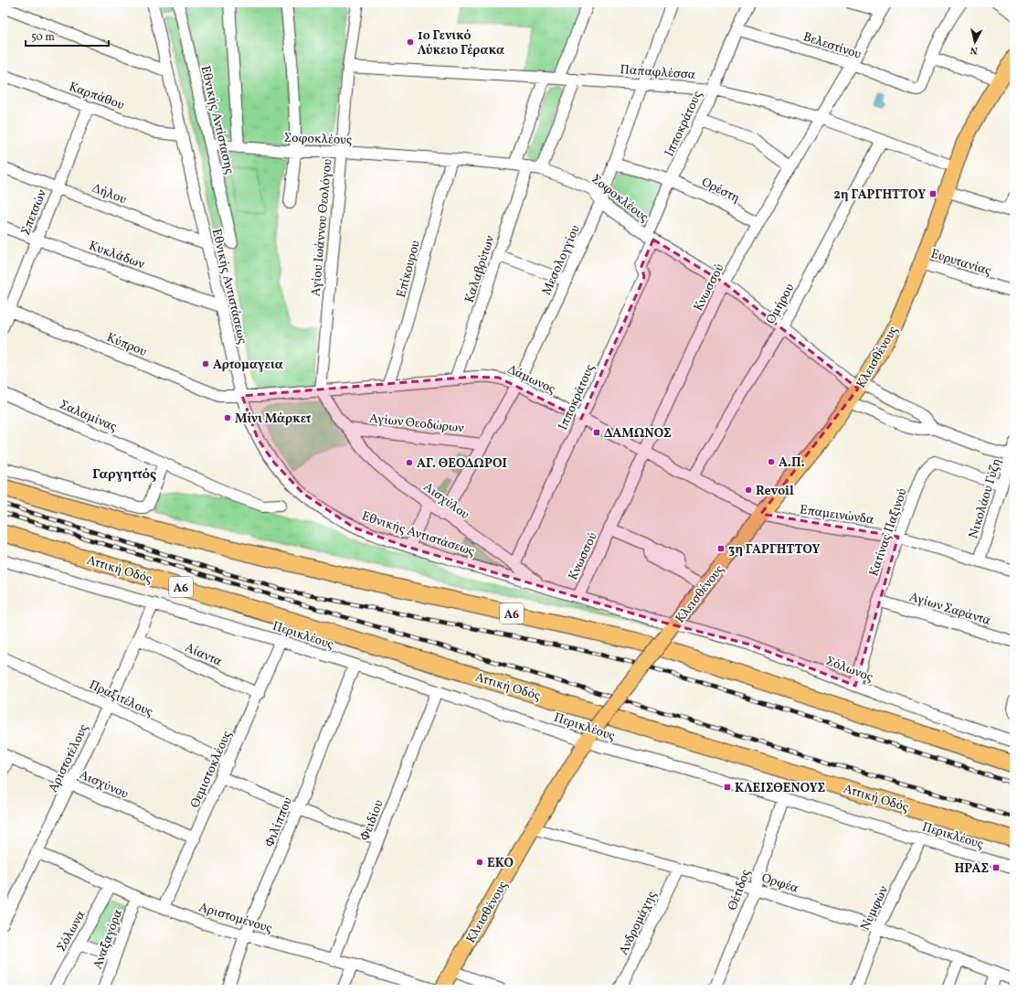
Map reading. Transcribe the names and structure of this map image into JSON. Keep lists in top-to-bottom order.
{
  "streets": {
    "highway": ["Αττική Οδός", "Α6"],
    "main road": ["Κλεισθένους"],
    "street": [
      "Βελεστίνου",
      "Παπαφλέσσα",
      "Καρπάθου",
      "Εθνικής Αντίστασης",
      "Ιπποκράτους",
      "Σοφοκλέους",
      "Ορέστη",
      "Δήλου",
      "Σπετσών",
      "Αγίου Ιωάννου Θεολόγου",
      "Κυκλάδων",
      "Μεσολογγίου",
      "Ευρυτανίας",
      "Επίκουρου",
      "Καλαβρύτων",
      "Εθνικής Αντιστάσεως",
      "Κνωσσού",
      "Ομήρου",
      "Κύπρου",
      "Δάμωνος",
      "Σαλαμίνας",
      "Αγίων Θεοδώρων",
      "Νικολάου Γύζη",
      "Αισχύλου",
      "Επαμεινώνδα",
      "Κατίνας Παξινού",
      "Αγίων Σαράντα",
      "Περικλέους",
      "Αίαντα",
      "Σόλωνος",
      "Πραξιτέλους",
      "Αριστοτέλους",
      "Θεμιστοκλέους",
      "Αισχύνου",
      "Φειδίου",
      "Φιλίππου",
      "Ορφέα",
      "Θέτιδος",
      "Νυμφών",
      "Αριστομένους",
      "Ανδρομάχης",
      "Σόλωνα",
      "Αναξαγόρα"
    ]
  },
  "crossings": [
    ["Βελεστίνου", "Ιπποκράτους"],
    ["Βελεστίνου", "Κνωσσού"],
    ["Παπαφλέσσα", "Ιπποκράτους"],
    ["Παπαφλέσσα", "Αγίου Ιωάννου Θεολόγου"],
    ["Παπαφλέσσα", "Μεσολογγίου"],
    ["Παπαφλέσσα", "Κνωσσού"],
    ["Παπαφλέσσα", "Ομήρου"],
    ["Παπαφλέσσα", "Κλεισθένους"],
    ["Καρπάθου", "Σπετσών"],
    ["Καρπάθου", "Εθνικής Αντιστάσεως"],
    ["Εθνικής Αντίστασης", "Σοφοκλέους"],
    ["Ιπποκράτους", "Σοφοκλέους"],
    ["Ιπποκράτους", "Ορέστη"],
    ["Ιπποκράτους", "Δάμωνος"],
    ["Ιπποκράτους", "Αισχύλου"],
    ["Σοφοκλέους", "Αγίου Ιωάννου Θεολόγου"],
    ["Σοφοκλέους", "Μεσολογγίου"],
    ["Σοφοκλέους", "Επίκουρου"],
    ["Σοφοκλέους", "Καλαβρύτων"],
    ["Σοφοκλέους", "Κνωσσού"],
    ["Σοφοκλέους", "Ομήρου"],
    ["Σοφοκλέους", "Κλεισθένους"],
    ["Ορέστη", "Μεσολογγίου"],
    ["Ορέστη", "Κνωσσού"],
    ["Δήλου", "Σπετσών"],
    ["Δήλου", "Εθνικής Αντιστάσεως"],
    ["Σπετσών", "Κυκλάδων"],
    ["Σπετσών", "Κύπρου"],
    ["Αγίου Ιωάννου Θεολόγου", "Δάμωνος"],
    ["Αγίου Ιωάννου Θεολόγου", "Αισχύλου"],
    ["Κυκλάδων", "Εθνικής Αντιστάσεως"],
    ["Μεσολογγίου", "Δάμωνος"],
    ["Μεσολογγίου", "Αγίων Θεοδώρων"],
    ["Μεσολογγίου", "Αισχύλου"],
    ["Ευρυτανίας", "Κλεισθένους"],
    ["Επίκουρου", "Δάμωνος"],
    ["Καλαβρύτων", "Δάμωνος"],
    ["Εθνικής Αντιστάσεως", "Κνωσσού"],
    ["Εθνικής Αντιστάσεως", "Κύπρου"],
    ["Εθνικής Αντιστάσεως", "Κλεισθένους"],
    ["Εθνικής Αντιστάσεως", "Δάμωνος"],
    ["Εθνικής Αντιστάσεως", "Αισχύλου"],
    ["Εθνικής Αντιστάσεως", "Σόλωνος"],
    ["Κνωσσού", "Δάμωνος"],
    ["Ομήρου", "Δάμωνος"],
    ["Κύπρου", "Δάμωνος"],
    ["Κλεισθένους", "Δάμωνος"],
    ["Κλεισθένους", "Επαμεινώνδα"],
    ["Κλεισθένους", "Περικλέους"],
    ["Κλεισθένους", "Σόλωνος"],
    ["Κλεισθένους", "Ορφέα"],
    ["Δάμωνος", "Αισχύλου"],
    ["Δάμωνος", "Επαμεινώνδα"],
    ["Αγίων Θεοδώρων", "Αισχύλου"],
    ["Νικολάου Γύζη", "Επαμεινώνδα"],
    ["Νικολάου Γύζη", "Κατίνας Παξινού"],
    ["Επαμεινώνδα", "Κατίνας Παξινού"],
    ["Κατίνας Παξινού", "Αγίων Σαράντα"],
    ["Κατίνας Παξινού", "Σόλωνος"],
    ["Περικλέους", "Αριστοτέλους"],
    ["Περικλέους", "Θεμιστοκλέους"],
    ["Περικλέους", "Φειδίου"],
    ["Περικλέους", "Φιλίππου"],
    ["Περικλέους", "Θέτιδος"],
    ["Περικλέους", "Νυμφών"],
    ["Αίαντα", "Αριστοτέλους"],
    ["Αίαντα", "Θεμιστοκλέους"],
    ["Πραξιτέλους", "Αριστοτέλους"],
    ["Πραξιτέλους", "Θεμιστοκλέους"],
    ["Αριστοτέλους", "Αισχύνου"],
    ["Αριστοτέλους", "Αριστομένους"],
    ["Θεμιστοκλέους", "Αισχύνου"],
    ["Θεμιστοκλέους", "Αριστομένους"],
    ["Φειδίου", "Αριστομένους"],
    ["Φιλίππου", "Αριστομένους"],
    ["Ορφέα", "Θέτιδος"],
    ["Ορφέα", "Νυμφών"],
    ["Ορφέα", "Ανδρομάχης"],
    ["Αριστομένους", "Σόλωνα"],
    ["Αριστομένους", "Αναξαγόρα"]
  ],
  "districts": ["Γαργηττός"],
  "places": {
    "other": [
      "1ο Γενικό Λύκειο Γέρακα",
      "Αρτομαγεια",
      "Μίνι Μάρκετ",
      "Α.Π.",
      "ΑΓ. ΘΕΟΔΩΡΟΙ",
      "Revoil",
      "ΕΚΟ"
    ],
    "transit": [
      "2η ΓΑΡΓΗΤΤΟΥ",
      "ΔΑΜΩΝΟΣ",
      "3η ΓΑΡΓΗΤΤΟΥ",
      "ΚΛΕΙΣΘΕΝΟΥΣ",
      "ΗΡΑΣ"
    ]
  },
  "scale_bar": "50 m",
  "north": "bottom"
}
